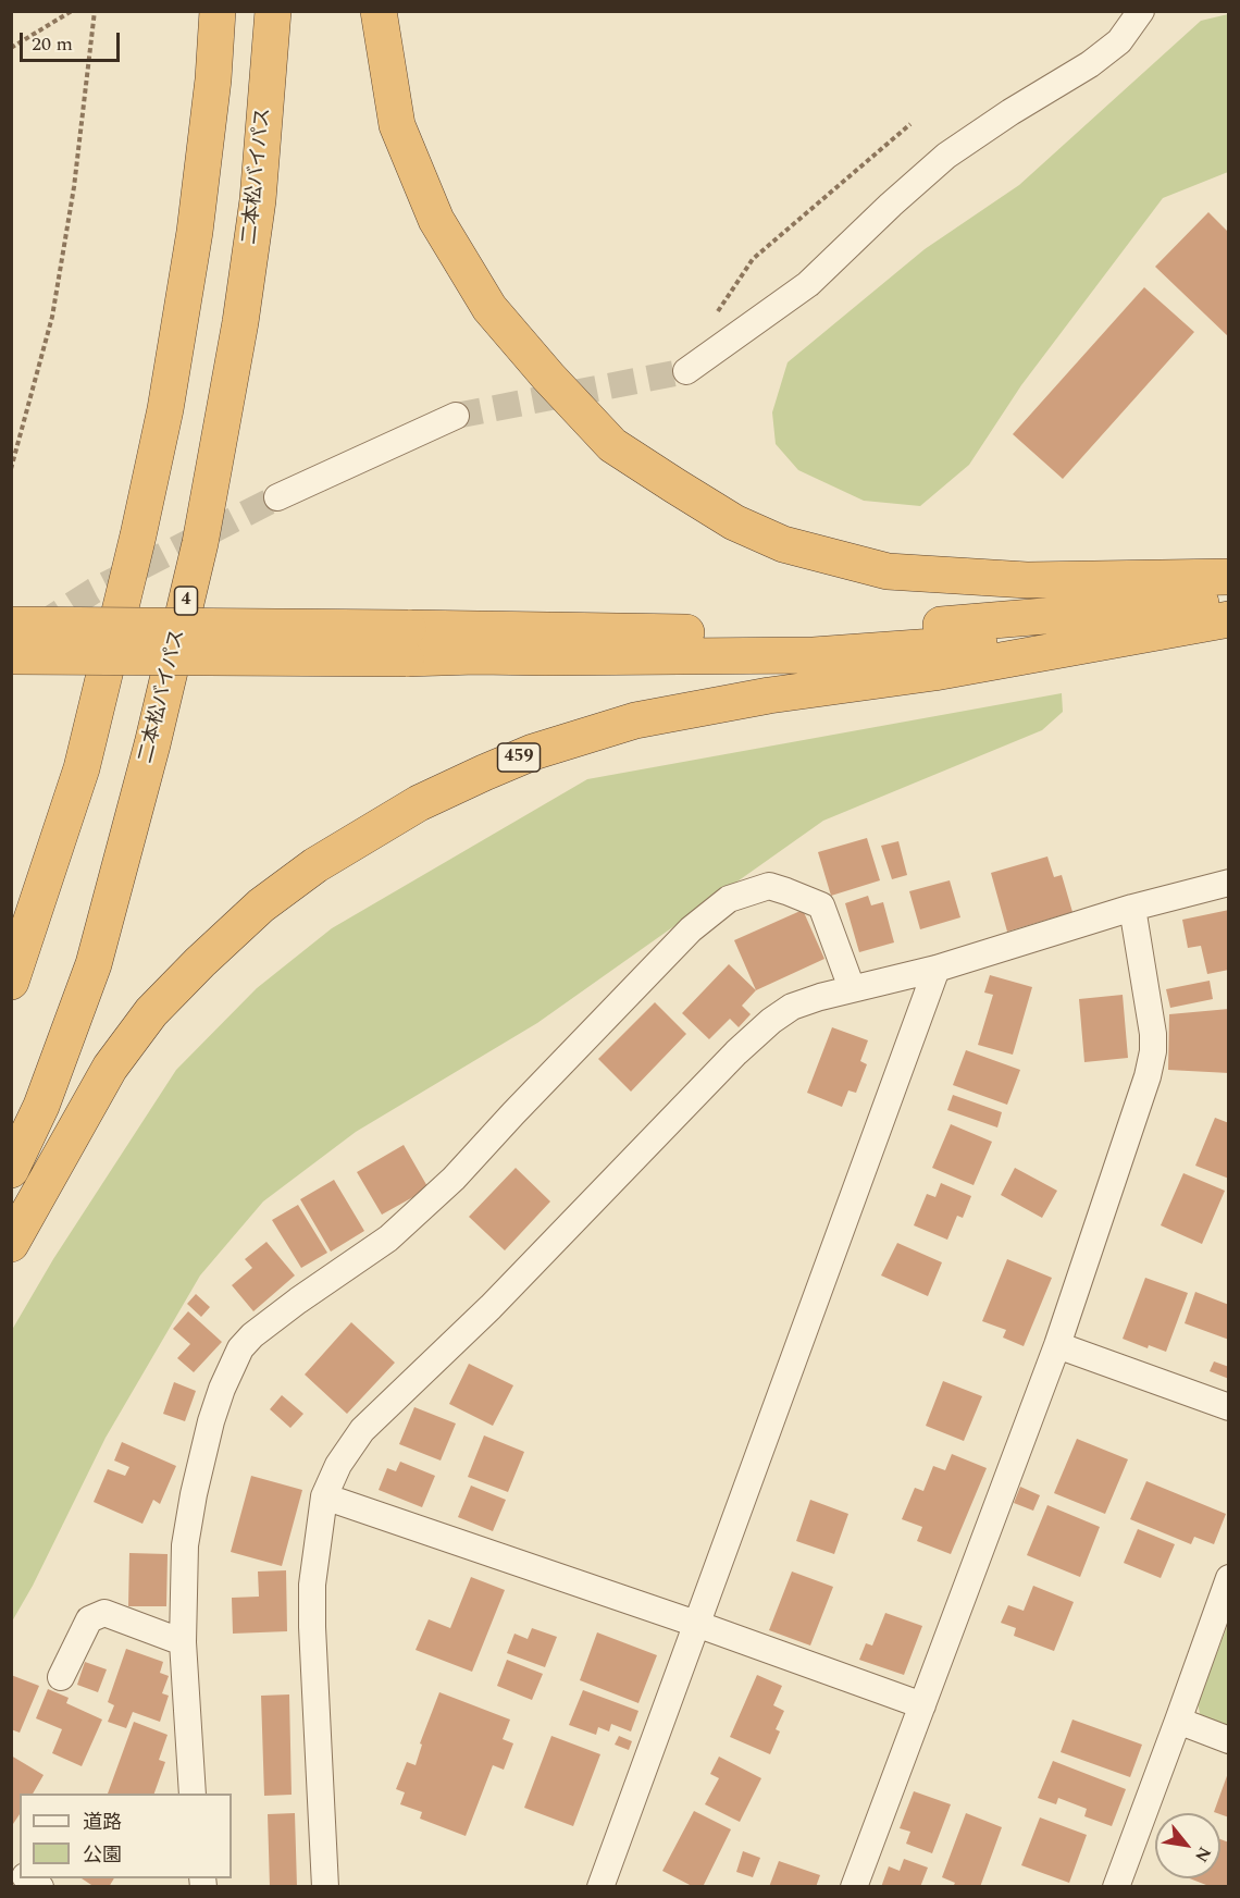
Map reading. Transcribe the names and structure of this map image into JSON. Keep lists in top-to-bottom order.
{
  "streets": {
    "highway": ["二本松バイパス", "4", "459"]
  },
  "legend": ["道路", "公園"],
  "scale_bar": "20 m",
  "north": "bottom right"
}
